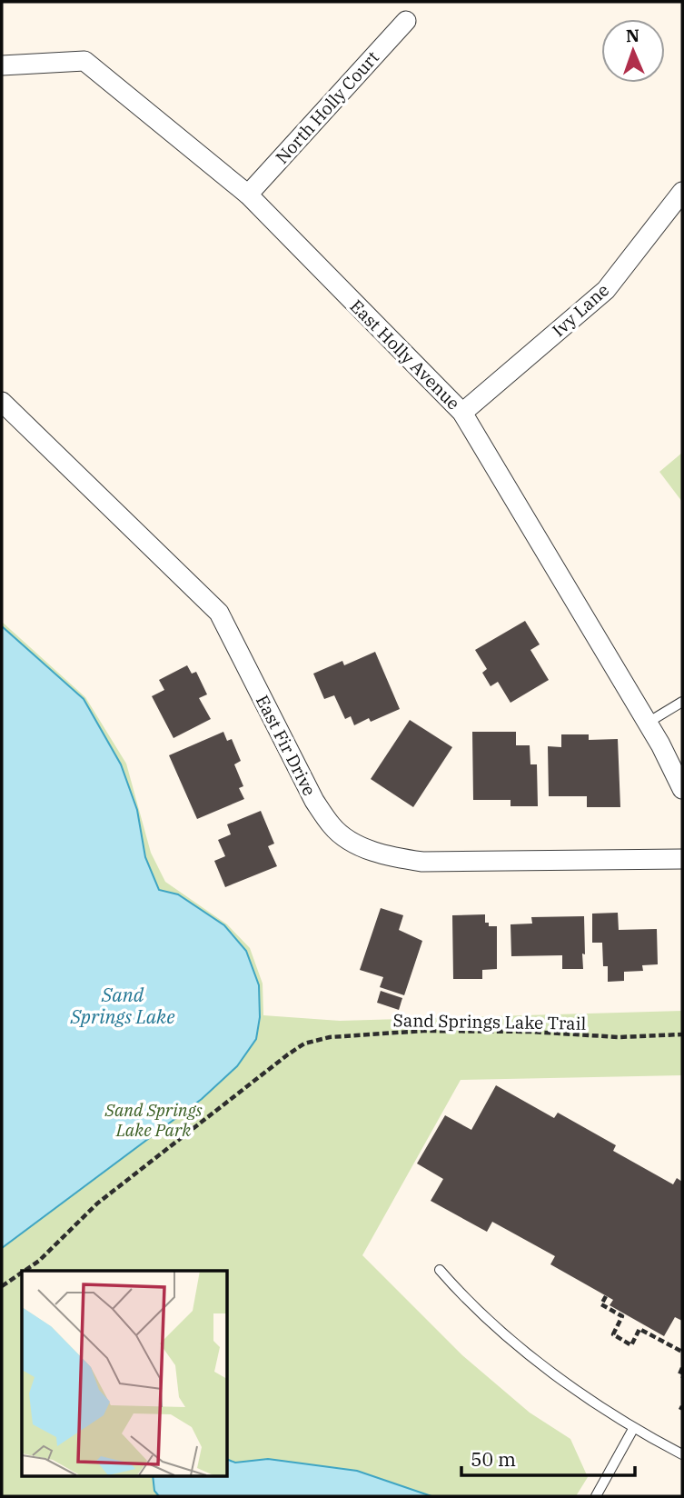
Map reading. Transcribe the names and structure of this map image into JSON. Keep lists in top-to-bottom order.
{
  "streets": {
    "street": [
      "North Holly Court",
      "Ivy Lane",
      "East Holly Avenue",
      "East Fir Drive"
    ],
    "path": ["Sand Springs Lake Trail"]
  },
  "crossings": [
    ["North Holly Court", "East Holly Avenue"],
    ["Ivy Lane", "East Holly Avenue"]
  ],
  "water": ["Sand Springs Lake"],
  "parks": ["Sand Springs Lake Park"],
  "scale_bar": "50 m",
  "north": "top"
}
